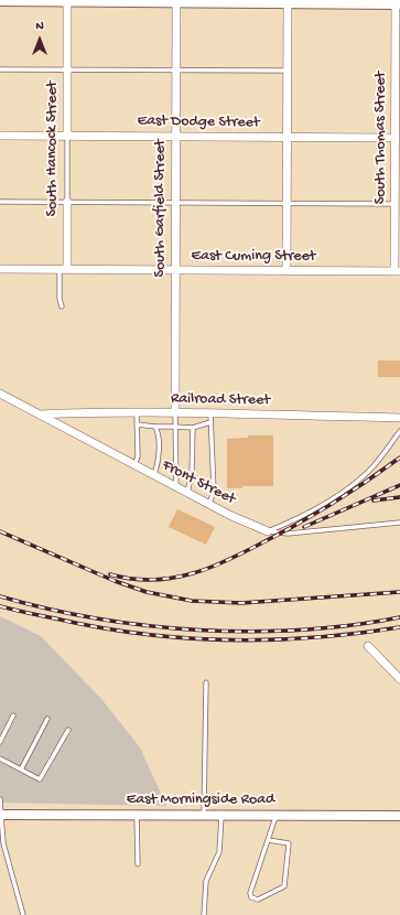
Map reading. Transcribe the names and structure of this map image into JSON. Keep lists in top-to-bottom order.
{
  "streets": {
    "street": [
      "East Dodge Street",
      "South Thomas Street",
      "South Hancock Street",
      "South Garfield Street",
      "East Cuming Street",
      "Railroad Street",
      "Front Street",
      "East Morningside Road"
    ]
  },
  "crossings": [
    ["East Dodge Street", "South Thomas Street"],
    ["East Dodge Street", "South Hancock Street"],
    ["East Dodge Street", "South Garfield Street"],
    ["South Thomas Street", "East Cuming Street"],
    ["South Hancock Street", "East Cuming Street"],
    ["South Garfield Street", "East Cuming Street"],
    ["South Garfield Street", "Railroad Street"],
    ["Railroad Street", "Front Street"]
  ],
  "north": "top"
}
